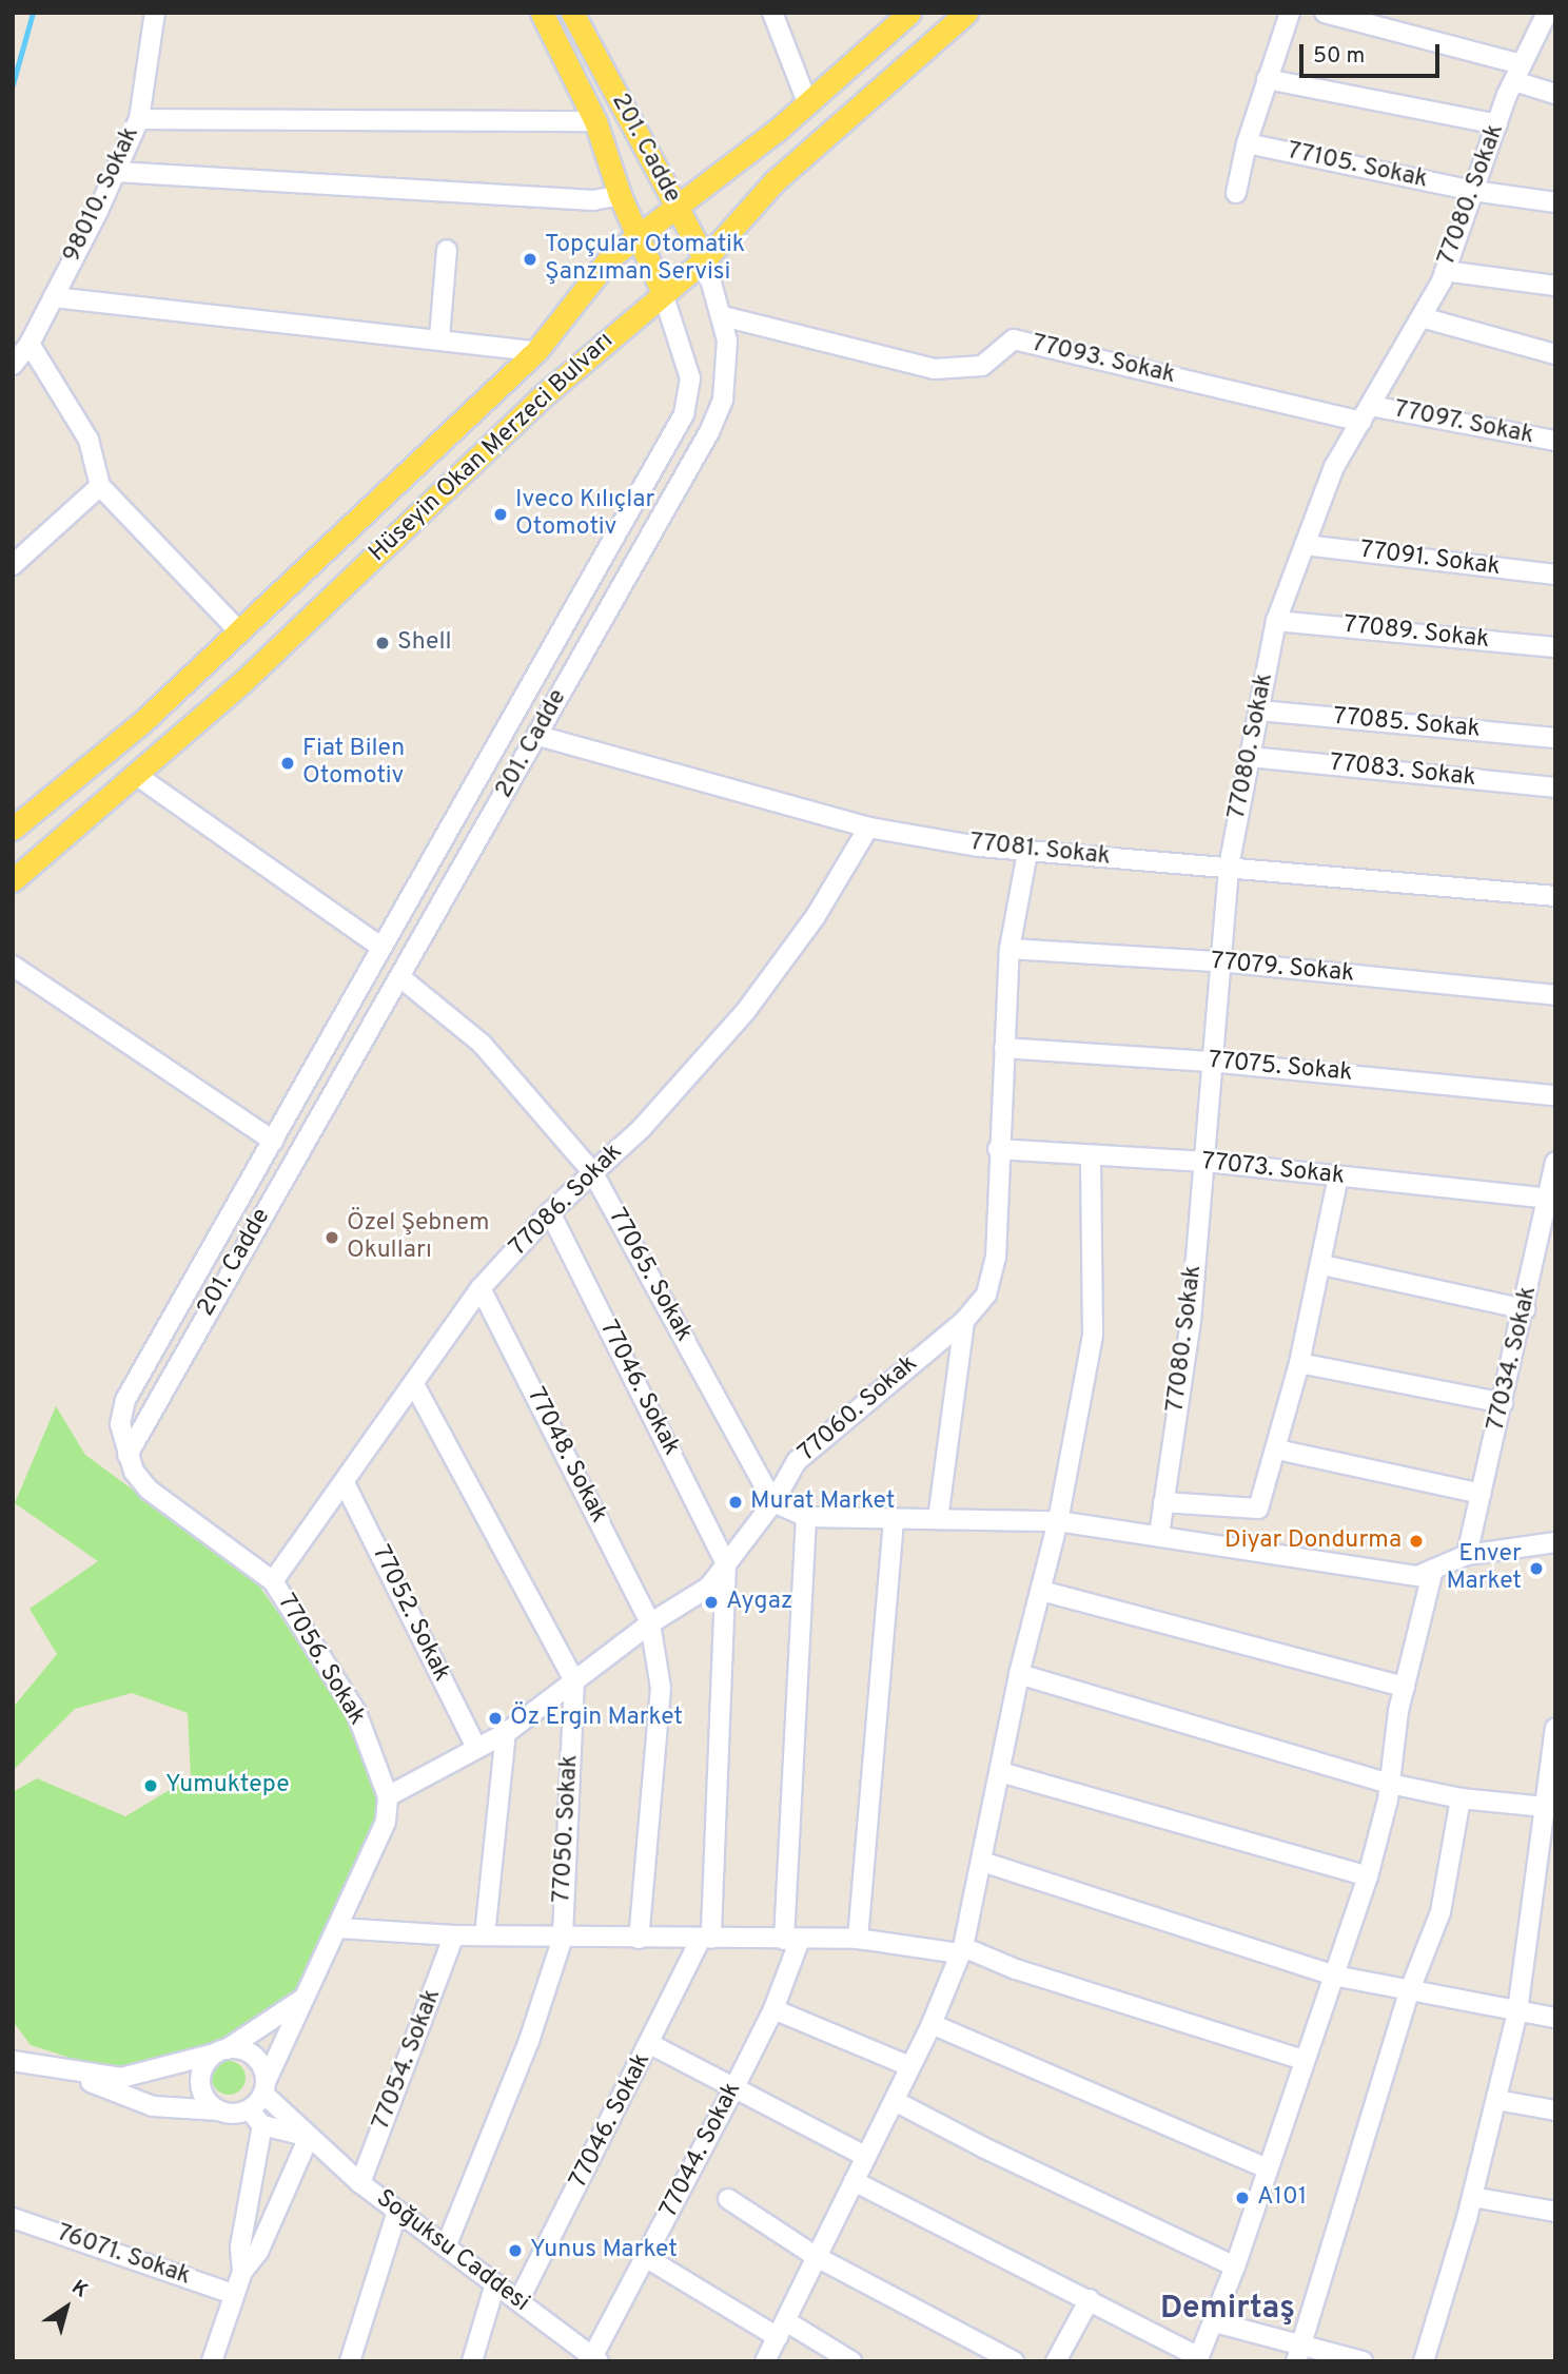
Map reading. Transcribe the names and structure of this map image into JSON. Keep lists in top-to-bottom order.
{
  "streets": {
    "main road": ["201. Cadde", "Hüseyin Okan Merzeci Bulvarı"],
    "street": [
      "77105. Sokak",
      "98010. Sokak",
      "77080. Sokak",
      "77093. Sokak",
      "77097. Sokak",
      "77091. Sokak",
      "77089. Sokak",
      "77085. Sokak",
      "77083. Sokak",
      "77081. Sokak",
      "77079. Sokak",
      "77075. Sokak",
      "77073. Sokak",
      "77086. Sokak",
      "77065. Sokak",
      "77034. Sokak",
      "77046. Sokak",
      "77060. Sokak",
      "77048. Sokak",
      "77052. Sokak",
      "77056. Sokak",
      "77050. Sokak",
      "77054. Sokak",
      "77044. Sokak",
      "Soğuksu Caddesi",
      "76071. Sokak"
    ]
  },
  "crossings": [
    ["201. Cadde", "77093. Sokak"],
    ["201. Cadde", "Hüseyin Okan Merzeci Bulvarı"],
    ["201. Cadde", "77081. Sokak"],
    ["201. Cadde", "77065. Sokak"],
    ["201. Cadde", "77056. Sokak"],
    ["77105. Sokak", "77080. Sokak"],
    ["77080. Sokak", "77093. Sokak"],
    ["77080. Sokak", "77097. Sokak"],
    ["77080. Sokak", "77091. Sokak"],
    ["77080. Sokak", "77089. Sokak"],
    ["77080. Sokak", "77085. Sokak"],
    ["77080. Sokak", "77083. Sokak"],
    ["77080. Sokak", "77081. Sokak"],
    ["77080. Sokak", "77079. Sokak"],
    ["77080. Sokak", "77075. Sokak"],
    ["77080. Sokak", "77073. Sokak"],
    ["77093. Sokak", "77097. Sokak"],
    ["77081. Sokak", "77086. Sokak"],
    ["77081. Sokak", "77060. Sokak"],
    ["77079. Sokak", "77060. Sokak"],
    ["77075. Sokak", "77060. Sokak"],
    ["77073. Sokak", "77034. Sokak"],
    ["77073. Sokak", "77060. Sokak"],
    ["77086. Sokak", "77065. Sokak"],
    ["77086. Sokak", "77046. Sokak"],
    ["77086. Sokak", "77048. Sokak"],
    ["77086. Sokak", "77052. Sokak"],
    ["77086. Sokak", "77056. Sokak"],
    ["77065. Sokak", "77060. Sokak"],
    ["77046. Sokak", "77060. Sokak"],
    ["77046. Sokak", "Soğuksu Caddesi"],
    ["77060. Sokak", "77048. Sokak"],
    ["77060. Sokak", "77052. Sokak"],
    ["77060. Sokak", "77056. Sokak"],
    ["77060. Sokak", "77050. Sokak"],
    ["77050. Sokak", "Soğuksu Caddesi"],
    ["77054. Sokak", "Soğuksu Caddesi"],
    ["77044. Sokak", "Soğuksu Caddesi"]
  ],
  "districts": ["Demirtaş"],
  "places": [
    "Topçular Otomatik Şanzıman Servisi",
    "Iveco Kılıçlar Otomotiv",
    "Shell",
    "Fiat Bilen Otomotiv",
    "Özel Şebnem Okulları",
    "Murat Market",
    "Diyar Dondurma",
    "Enver Market",
    "Aygaz",
    "Öz Ergin Market",
    "Yumuktepe",
    "A101",
    "Yunus Market"
  ],
  "scale_bar": "50 m",
  "north": "top right"
}
